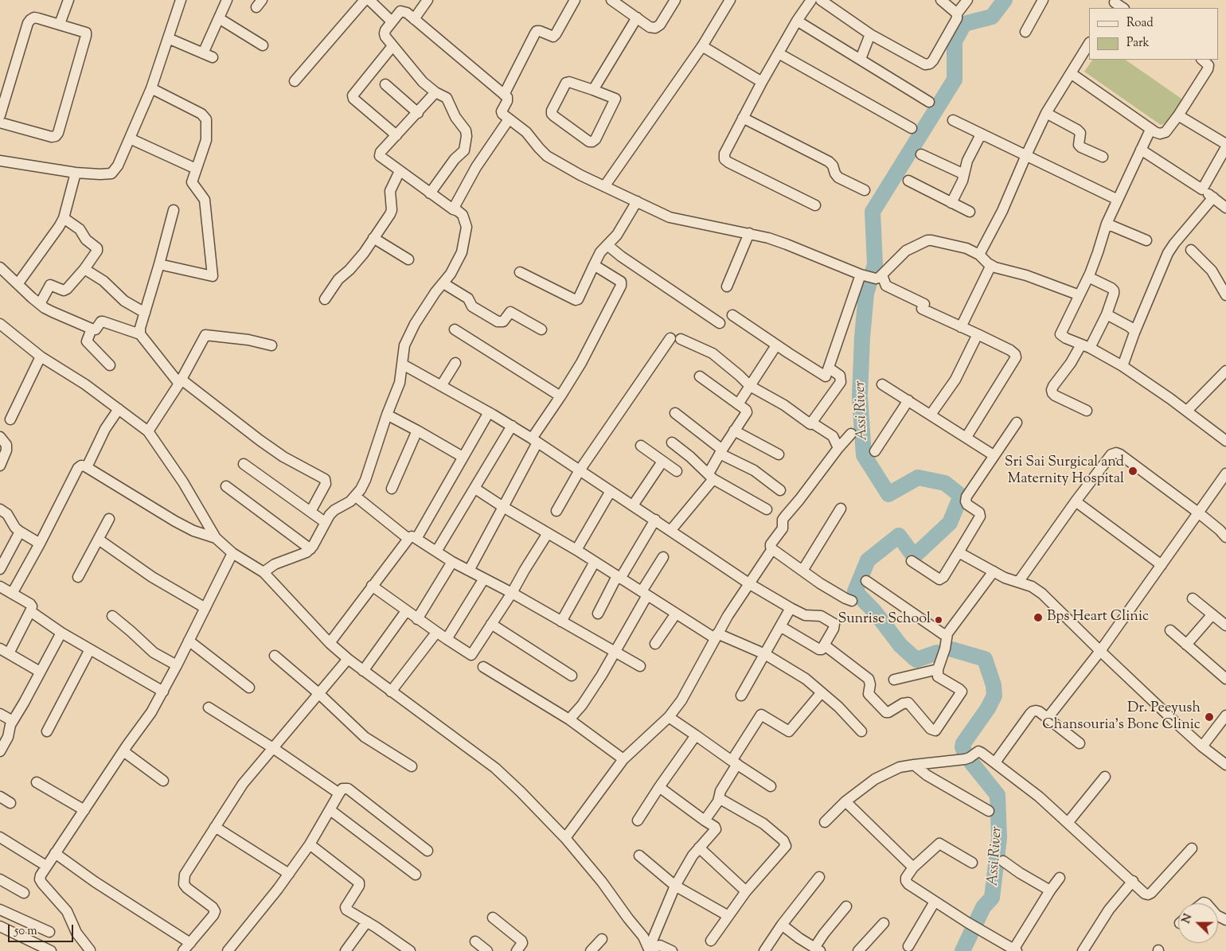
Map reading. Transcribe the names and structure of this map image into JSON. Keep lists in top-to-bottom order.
{
  "water": ["Assi River"],
  "places": [
    "Sri Sai Surgical and Maternity Hospital",
    "Bps Heart Clinic",
    "Sunrise School",
    "Dr. Peeyush Chansouria's Bone Clinic"
  ],
  "legend": ["Road", "Park"],
  "scale_bar": "50 m",
  "north": "left"
}
